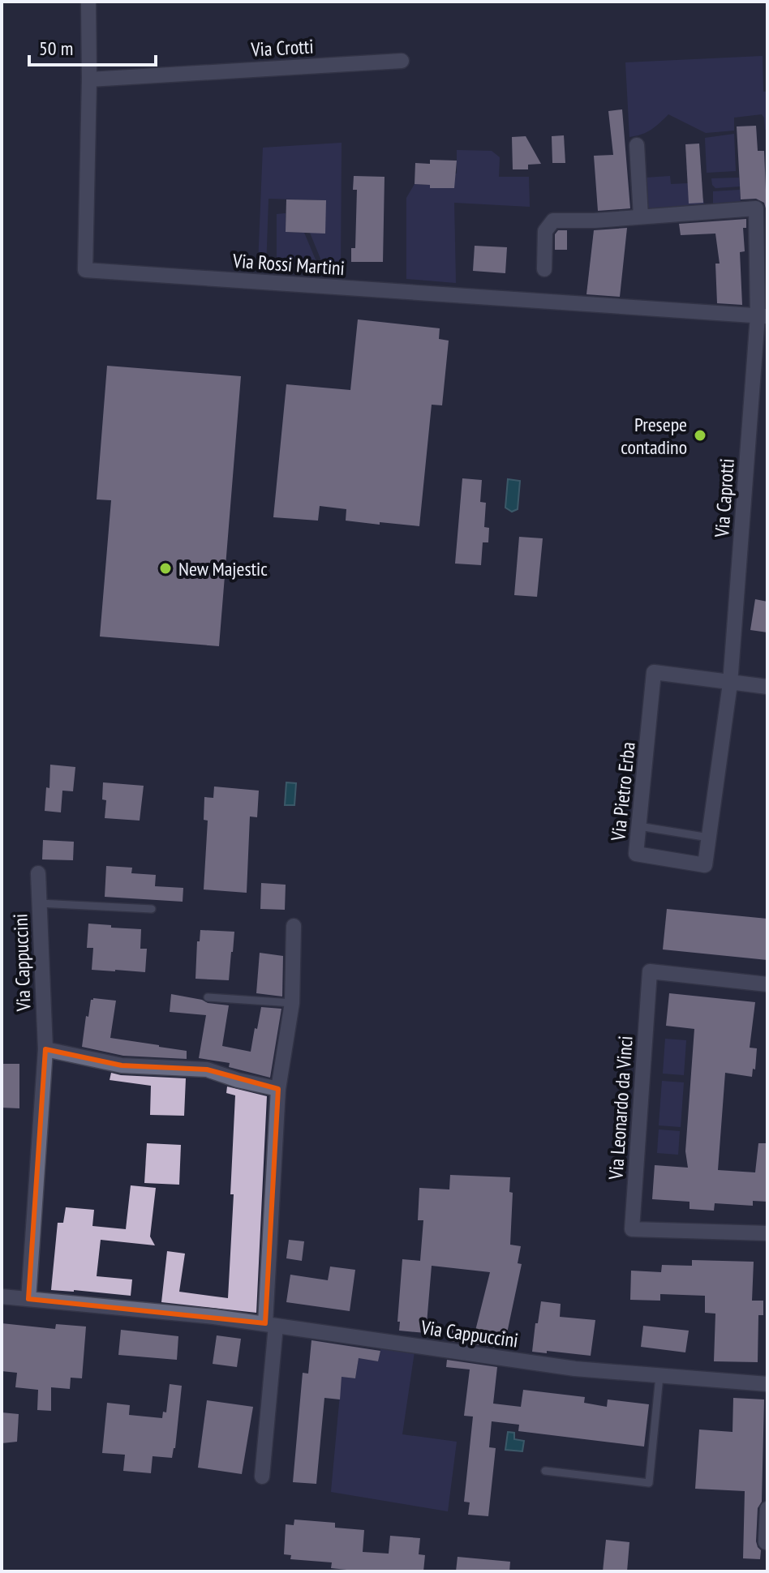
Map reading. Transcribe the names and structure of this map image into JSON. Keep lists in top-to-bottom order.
{
  "streets": {
    "street": [
      "Via Crotti",
      "Via Rossi Martini",
      "Via Caprotti",
      "Via Pietro Erba",
      "Via Cappuccini",
      "Via Leonardo da Vinci"
    ]
  },
  "crossings": [
    ["Via Crotti", "Via Rossi Martini"],
    ["Via Rossi Martini", "Via Caprotti"],
    ["Via Caprotti", "Via Pietro Erba"]
  ],
  "places": ["Presepe contadino", "New Majestic"],
  "scale_bar": "50 m"
}
